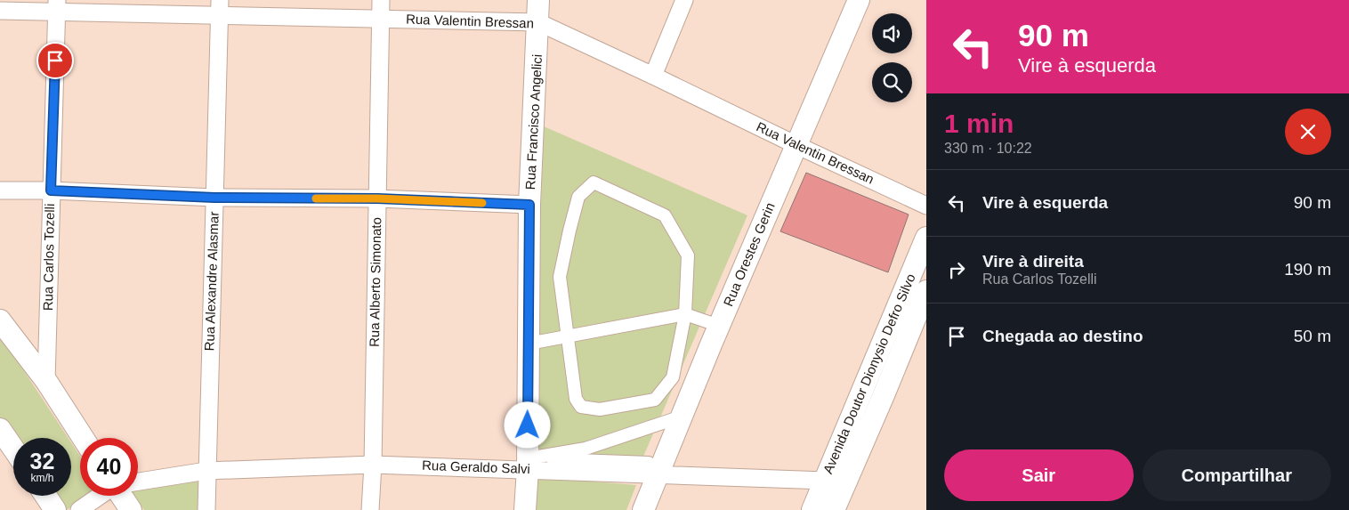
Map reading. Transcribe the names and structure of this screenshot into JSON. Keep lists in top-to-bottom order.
{
  "streets": {
    "street": [
      "Rua Valentin Bressan",
      "Rua Francisco Angelici",
      "Rua Orestes Gerin",
      "Rua Carlos Tozelli",
      "Rua Alexandre Alasmar",
      "Rua Alberto Simonato",
      "Avenida Doutor Dionysio Defro Silvo",
      "Rua Geraldo Salvi"
    ]
  },
  "crossings": [
    ["Rua Valentin Bressan", "Rua Francisco Angelici"],
    ["Rua Valentin Bressan", "Rua Orestes Gerin"],
    ["Rua Valentin Bressan", "Rua Carlos Tozelli"],
    ["Rua Valentin Bressan", "Rua Alexandre Alasmar"],
    ["Rua Valentin Bressan", "Rua Alberto Simonato"],
    ["Rua Francisco Angelici", "Rua Geraldo Salvi"],
    ["Rua Orestes Gerin", "Rua Geraldo Salvi"],
    ["Rua Alexandre Alasmar", "Rua Geraldo Salvi"],
    ["Rua Alberto Simonato", "Rua Geraldo Salvi"],
    ["Avenida Doutor Dionysio Defro Silvo", "Rua Geraldo Salvi"]
  ],
  "page": {
    "turn": ["90 m", "Vire à esquerda"],
    "heading": ["1 min", "330 m · 10:22"],
    "list": [
      {
        "name": "Vire à esquerda",
        "value": "90 m"
      },
      {
        "name": "Vire à direita",
        "note": "Rua Carlos Tozelli",
        "value": "190 m"
      },
      {
        "name": "Chegada ao destino",
        "value": "50 m"
      }
    ],
    "speed": "32 km/h",
    "limit": "40",
    "buttons": ["Sair", "Compartilhar"]
  }
}
